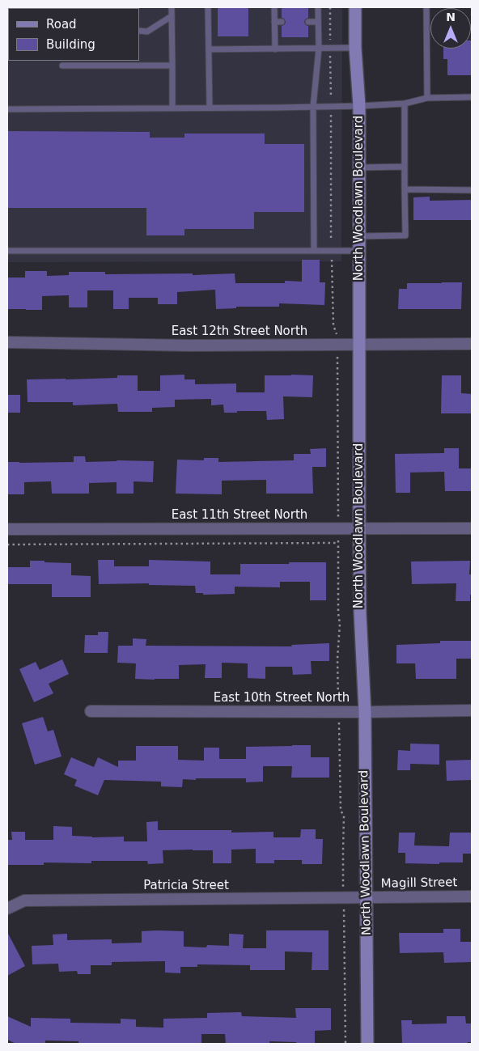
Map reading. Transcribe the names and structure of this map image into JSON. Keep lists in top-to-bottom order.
{
  "streets": {
    "main road": ["North Woodlawn Boulevard"],
    "street": [
      "East 12th Street North",
      "East 11th Street North",
      "East 10th Street North",
      "Magill Street",
      "Patricia Street"
    ]
  },
  "crossings": [
    ["North Woodlawn Boulevard", "East 12th Street North"],
    ["North Woodlawn Boulevard", "East 11th Street North"],
    ["North Woodlawn Boulevard", "East 10th Street North"],
    ["North Woodlawn Boulevard", "Magill Street"],
    ["North Woodlawn Boulevard", "Patricia Street"],
    ["Magill Street", "Patricia Street"]
  ],
  "legend": ["Road", "Building"],
  "north": "top"
}
